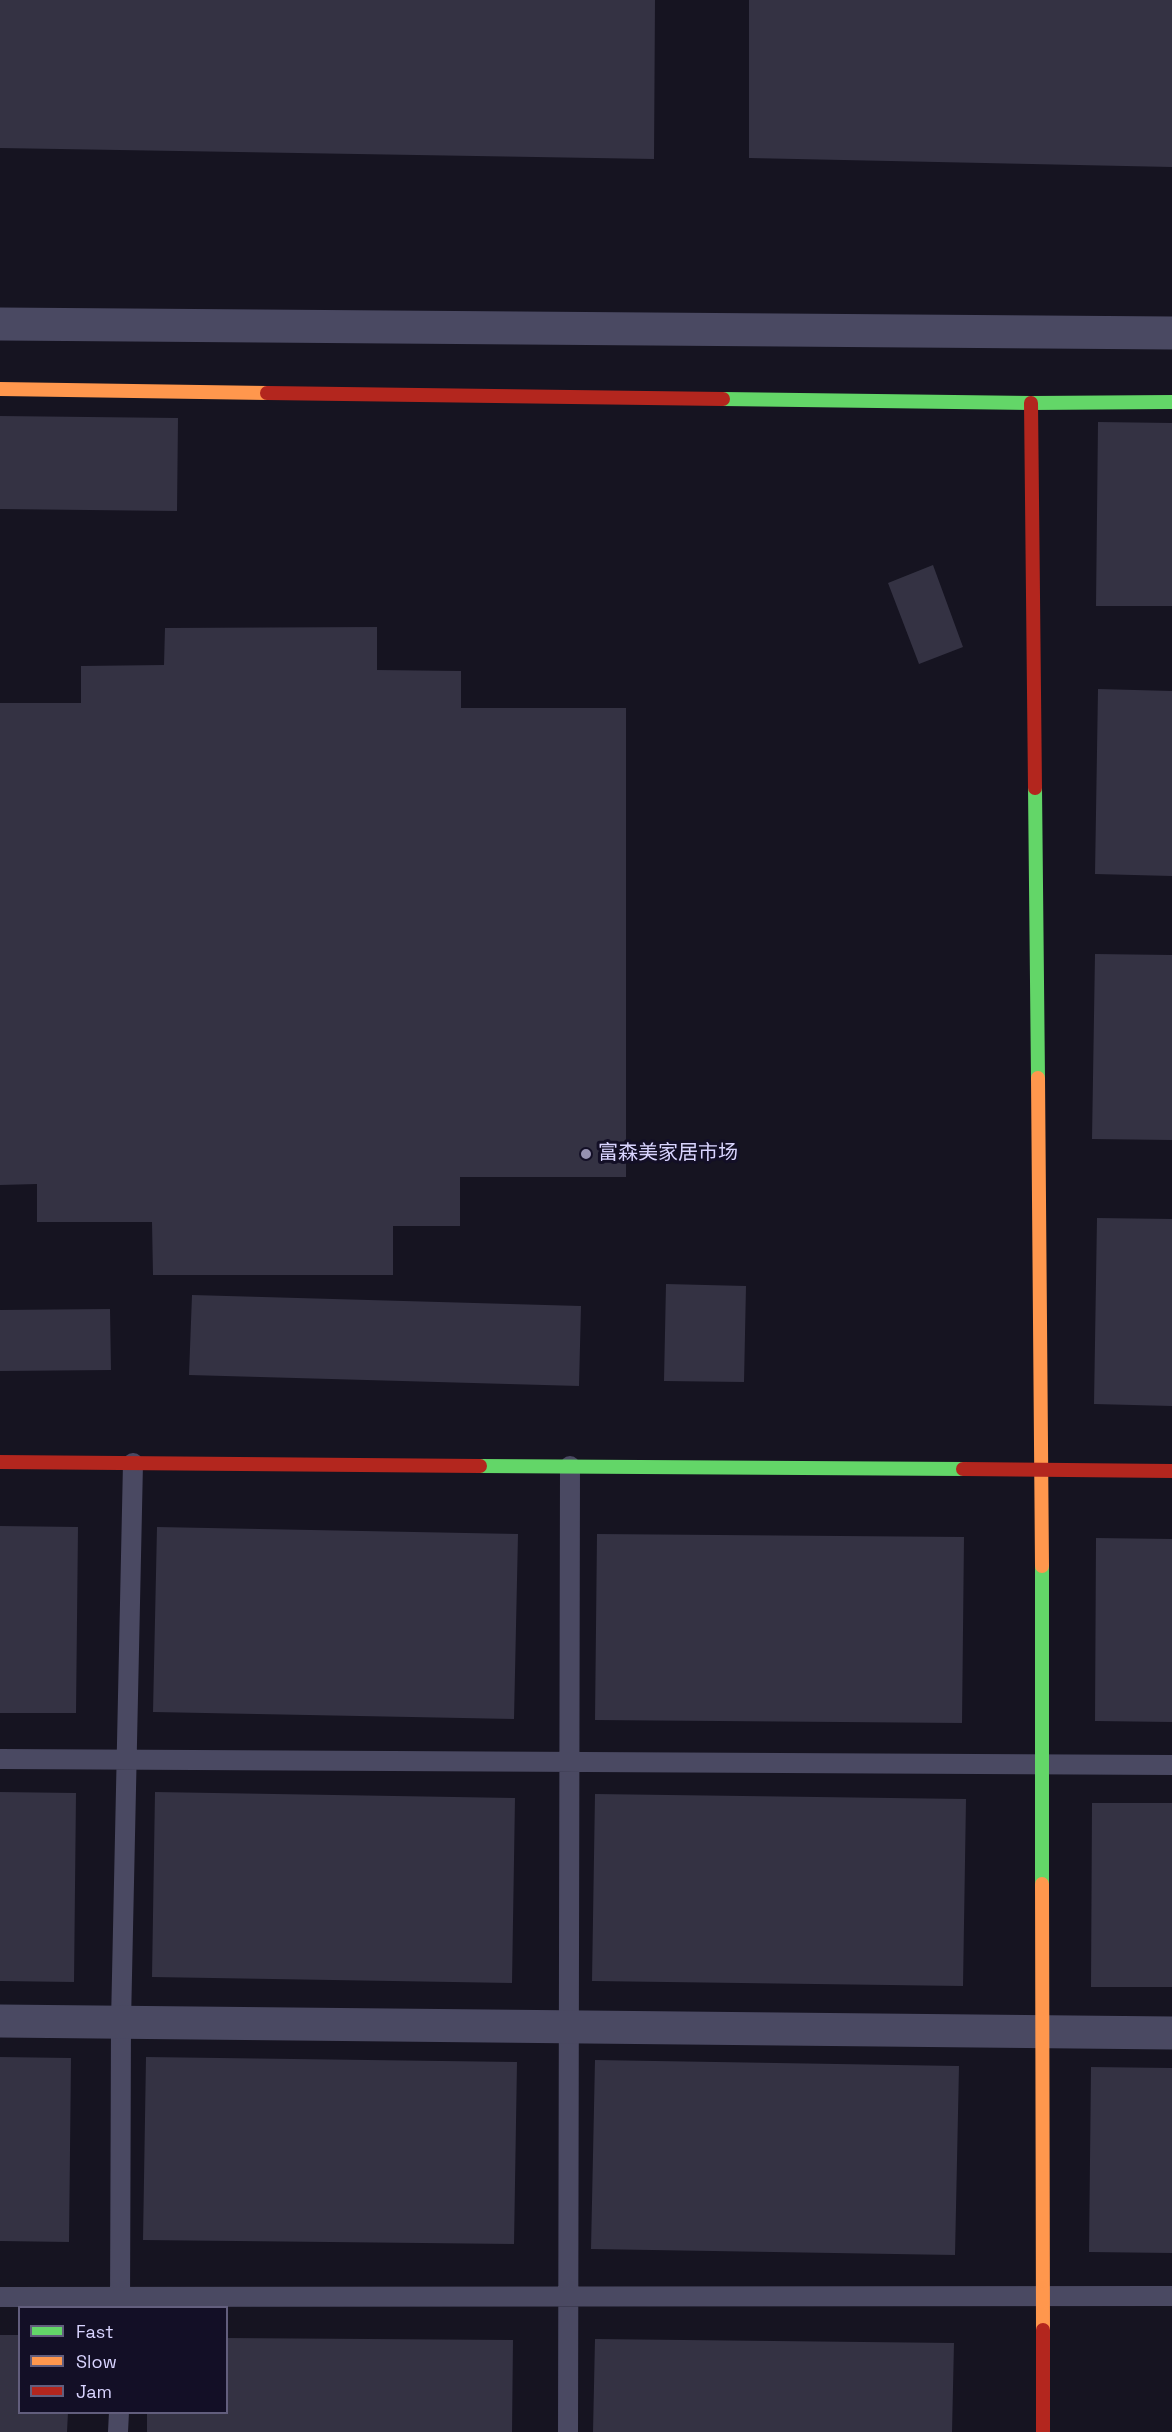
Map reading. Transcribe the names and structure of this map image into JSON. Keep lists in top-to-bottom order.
{
  "places": ["富森美家居市场"],
  "legend": ["Fast", "Slow", "Jam"]
}
